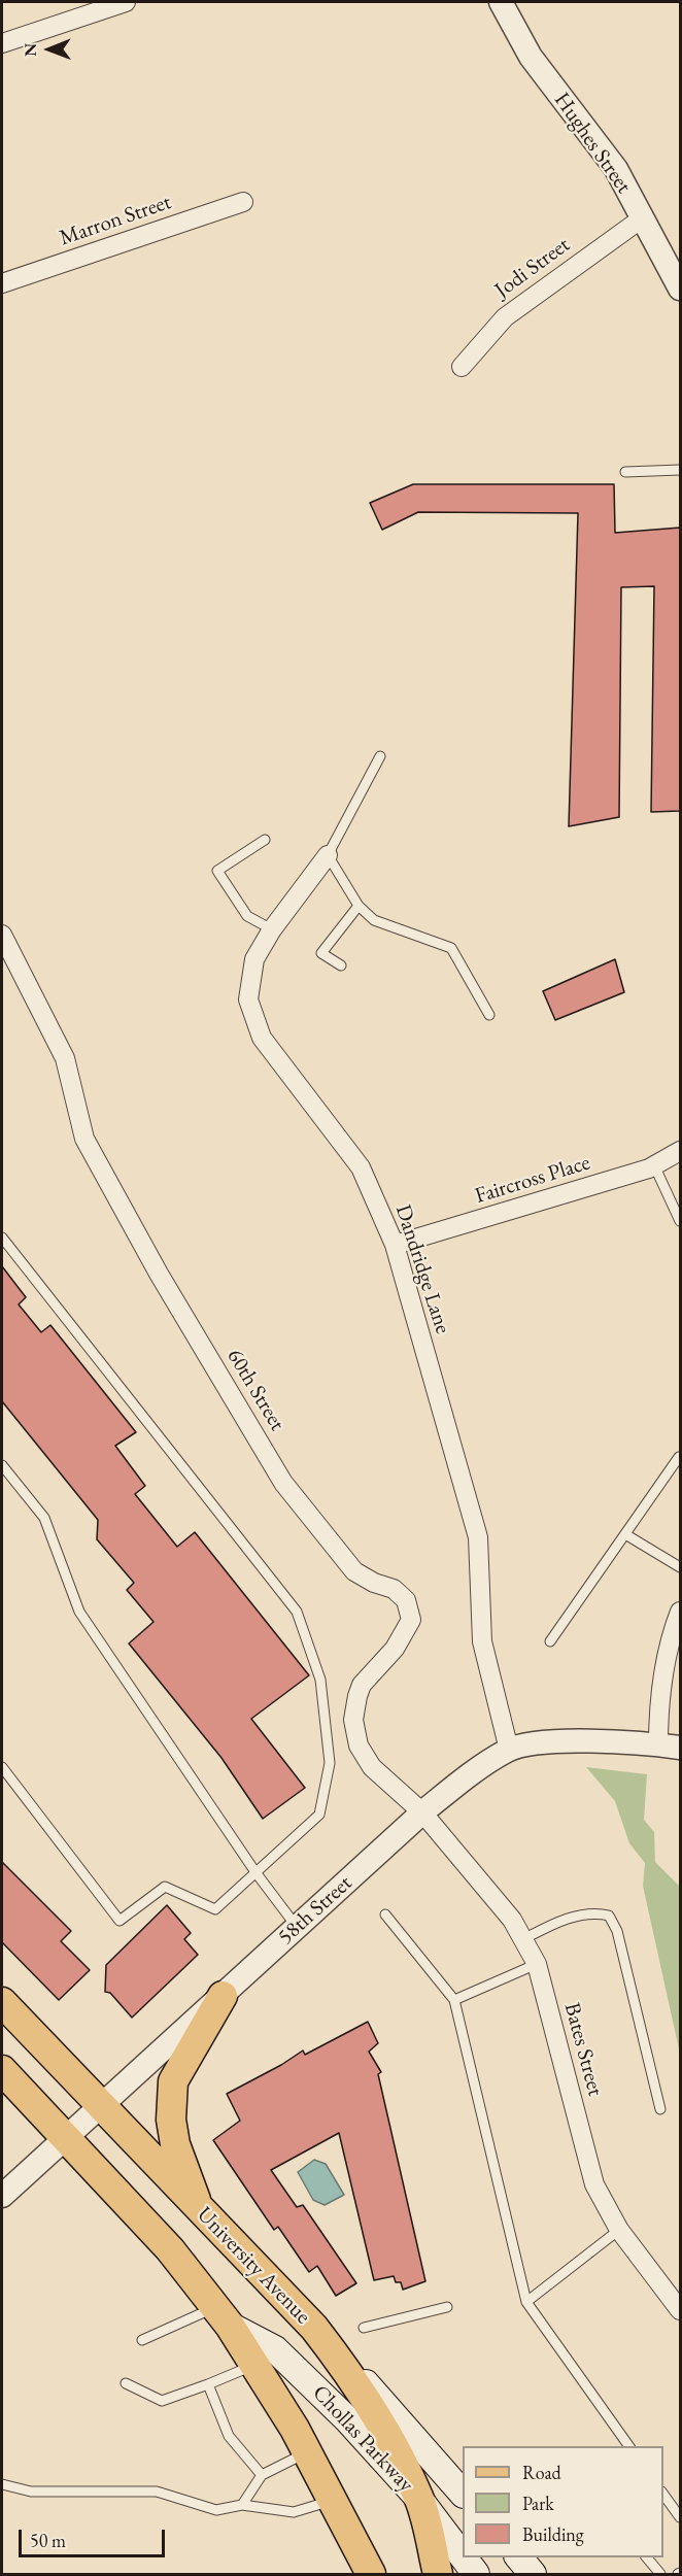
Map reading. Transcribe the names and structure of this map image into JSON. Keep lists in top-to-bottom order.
{
  "streets": {
    "main road": ["University Avenue", "Chollas Parkway"],
    "street": [
      "Hughes Street",
      "Marron Street",
      "Jodi Street",
      "Faircross Place",
      "Dandridge Lane",
      "60th Street",
      "58th Street",
      "Bates Street"
    ]
  },
  "crossings": [
    ["Hughes Street", "Jodi Street"],
    ["Faircross Place", "Dandridge Lane"],
    ["Dandridge Lane", "58th Street"],
    ["60th Street", "58th Street"],
    ["60th Street", "Bates Street"],
    ["58th Street", "Bates Street"],
    ["58th Street", "University Avenue"],
    ["University Avenue", "Chollas Parkway"]
  ],
  "legend": ["Road", "Park", "Building"],
  "scale_bar": "50 m",
  "north": "left"
}
